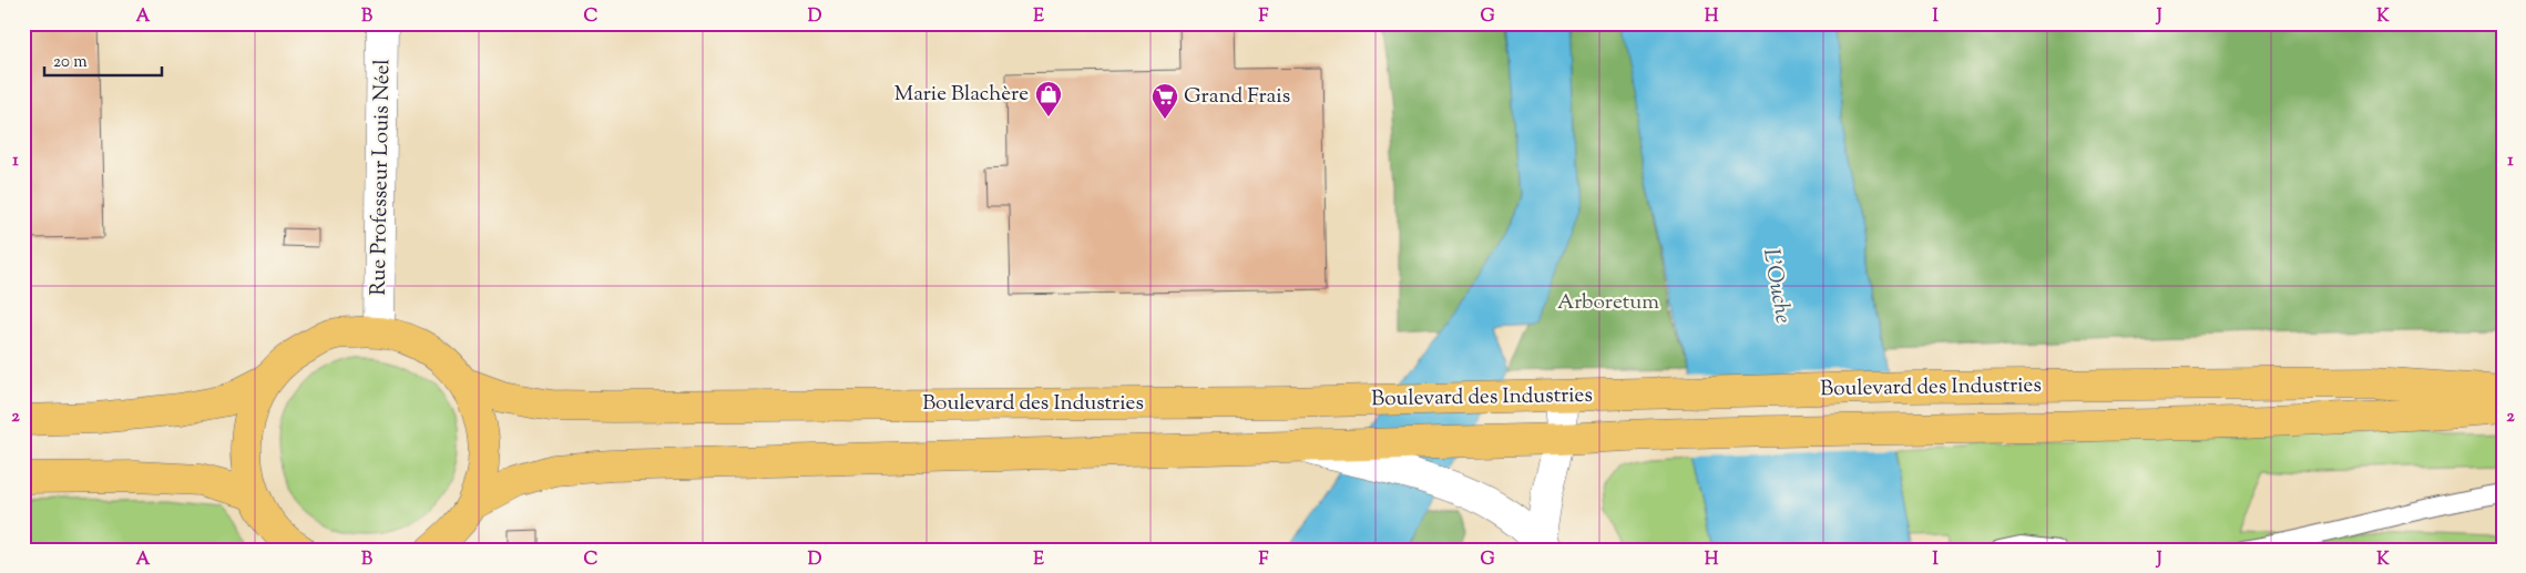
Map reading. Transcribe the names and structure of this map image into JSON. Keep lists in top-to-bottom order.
{
  "streets": {
    "main road": ["Boulevard des Industries"],
    "street": ["Rue Professeur Louis Néel"]
  },
  "water": ["L'Ouche"],
  "parks": ["Arboretum"],
  "places": {
    "shop": ["Marie Blachère"],
    "supermarket": ["Grand Frais"]
  },
  "scale_bar": "20 m",
  "grid": {
    "columns": [
      "A",
      "B",
      "C",
      "D",
      "E",
      "F",
      "G",
      "H",
      "I",
      "J",
      "K"
    ],
    "rows": ["1", "2"]
  }
}
